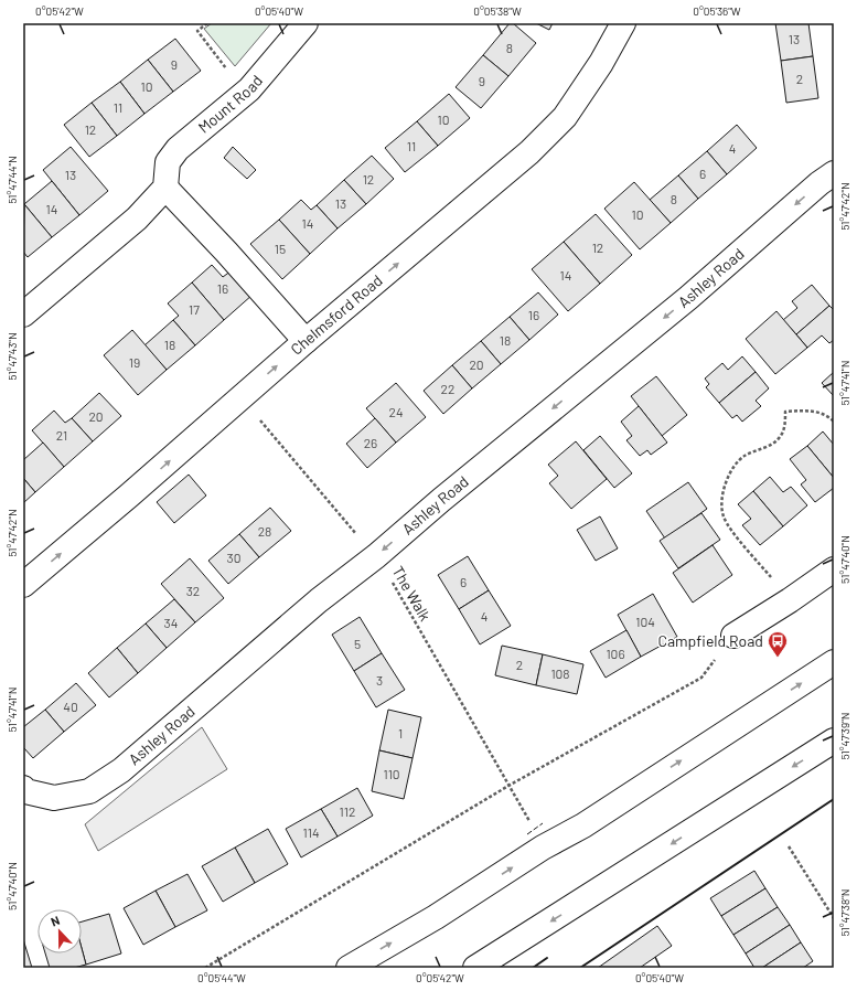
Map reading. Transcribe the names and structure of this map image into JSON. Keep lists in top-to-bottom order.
{
  "streets": {
    "main road": ["Mount Road", "Ashley Road", "Chelmsford Road"],
    "path": ["The Walk"]
  },
  "crossings": [
    ["Ashley Road", "The Walk"],
    ["Chelmsford Road", "The Walk"]
  ],
  "one_way": ["Ashley Road", "Chelmsford Road"],
  "places": {
    "bus stop": ["Campfield Road"]
  },
  "house_numbers": [
    "13",
    "8",
    "9",
    "2",
    "9",
    "10",
    "11",
    "10",
    "12",
    "11",
    "4",
    "6",
    "13",
    "12",
    "8",
    "13",
    "14",
    "10",
    "14",
    "12",
    "15",
    "14",
    "16",
    "17",
    "16",
    "18",
    "18",
    "19",
    "20",
    "22",
    "24",
    "20",
    "21",
    "26",
    "28",
    "30",
    "6",
    "32",
    "4",
    "104",
    "34",
    "5",
    "106",
    "2",
    "108",
    "3",
    "40",
    "1",
    "110",
    "112",
    "114"
  ],
  "north": "top",
  "coordinates": [
    "0°05'42\"W",
    "0°05'40\"W",
    "0°05'38\"W",
    "0°05'36\"W",
    "51°47'44\"N",
    "51°47'42\"N",
    "51°47'43\"N",
    "51°47'41\"N",
    "51°47'40\"N",
    "51°47'39\"N",
    "51°47'38\"N",
    "0°05'44\"W"
  ]
}
